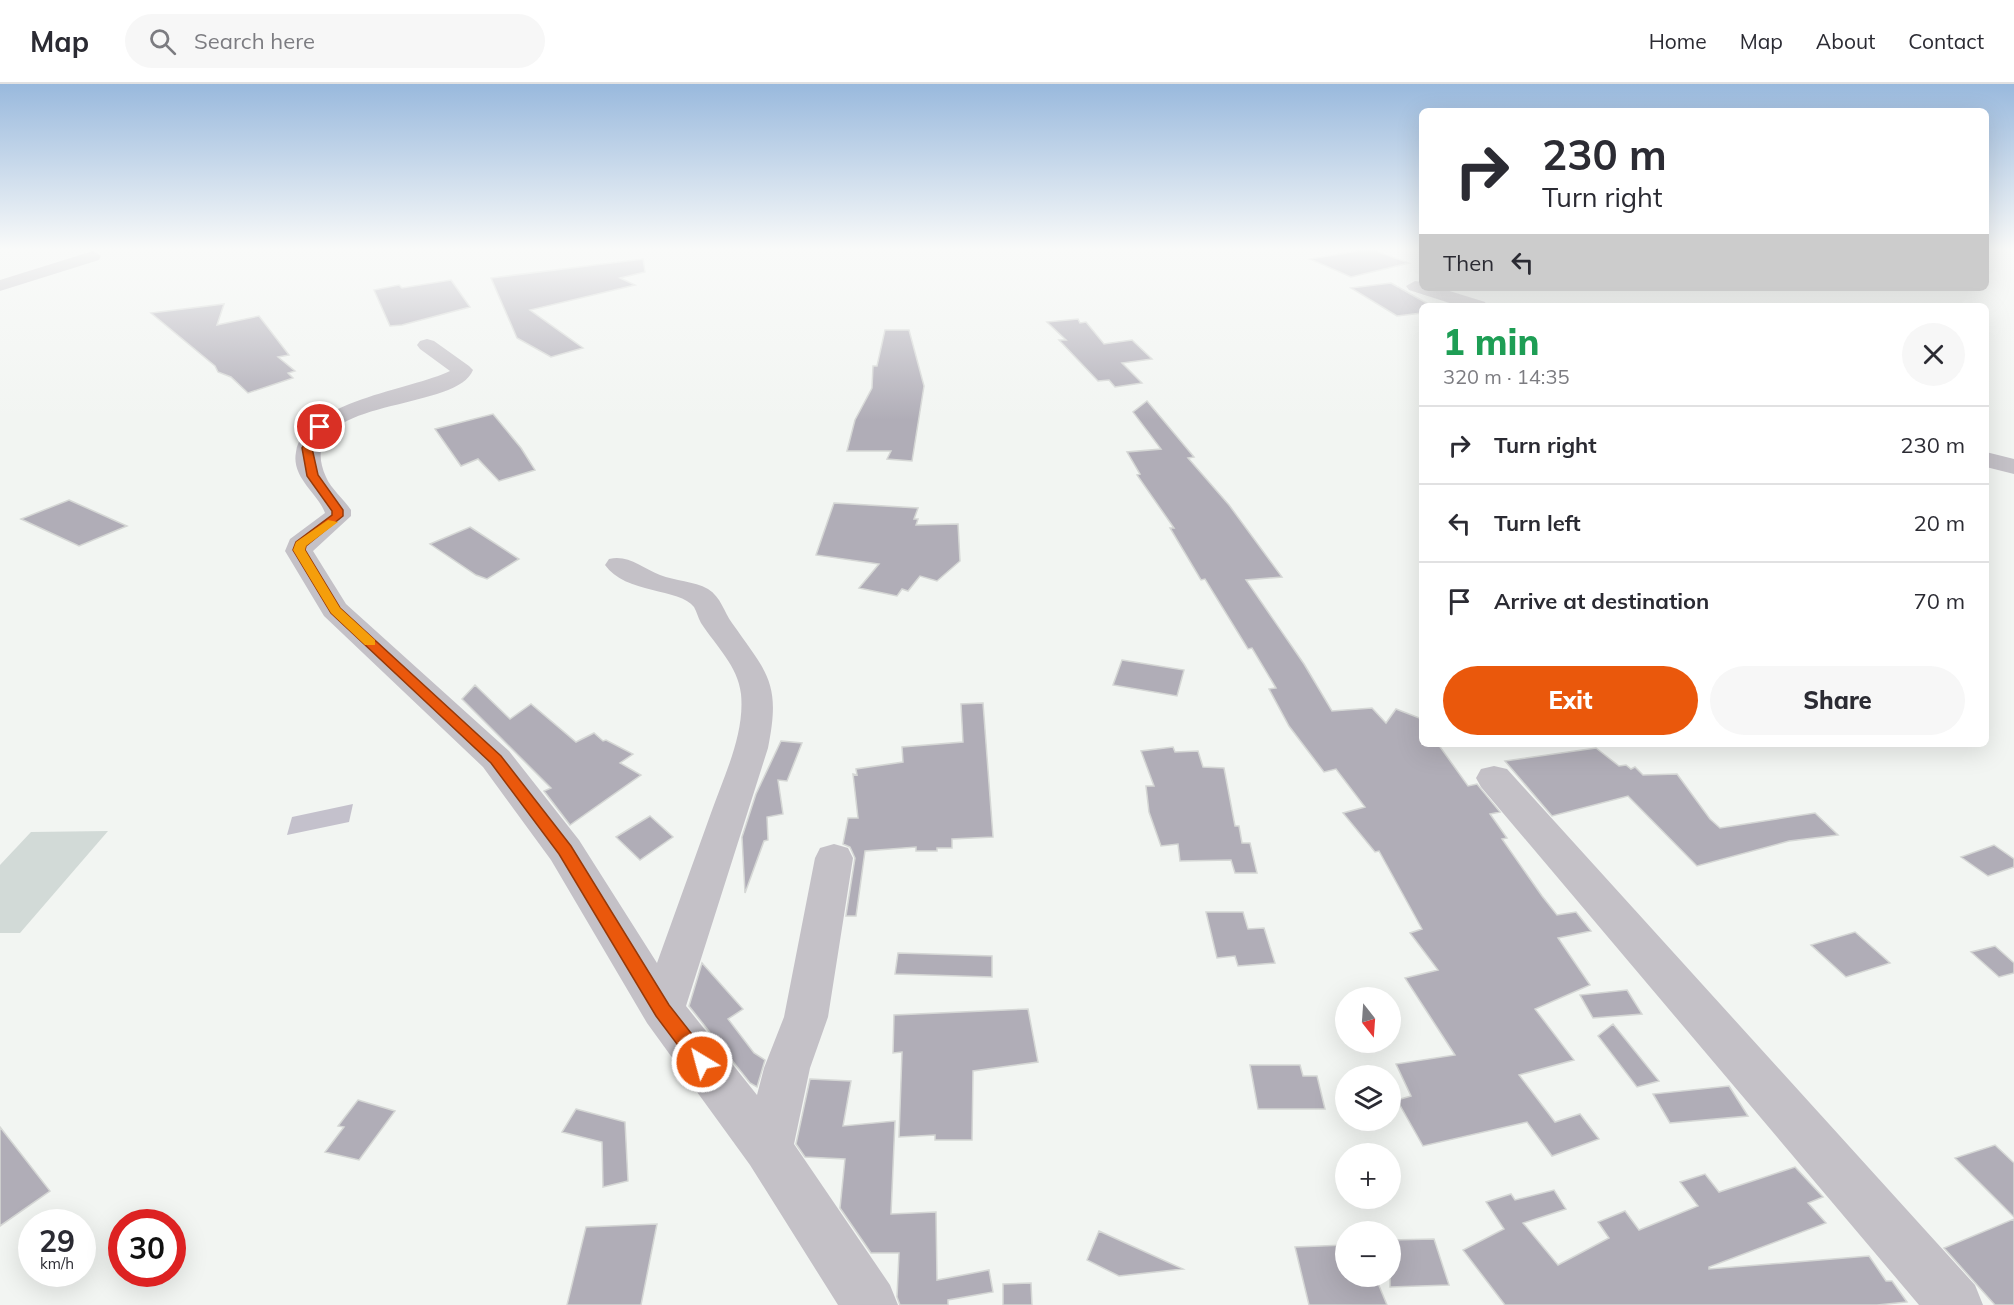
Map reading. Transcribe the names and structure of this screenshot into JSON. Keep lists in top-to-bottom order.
{
  "north": "bottom",
  "page": {
    "header": "Map",
    "search": "Search here",
    "nav": [
      "Home",
      "Map",
      "About",
      "Contact"
    ],
    "turn": ["230 m", "Turn right"],
    "then": "Then",
    "heading": ["1 min", "320 m · 14:35"],
    "list": [
      {
        "name": "Turn right",
        "value": "230 m"
      },
      {
        "name": "Turn left",
        "value": "20 m"
      },
      {
        "name": "Arrive at destination",
        "value": "70 m"
      }
    ],
    "buttons": ["Exit", "Share"],
    "map_buttons": ["+", "−"],
    "speed": "29 km/h",
    "limit": "30"
  }
}
